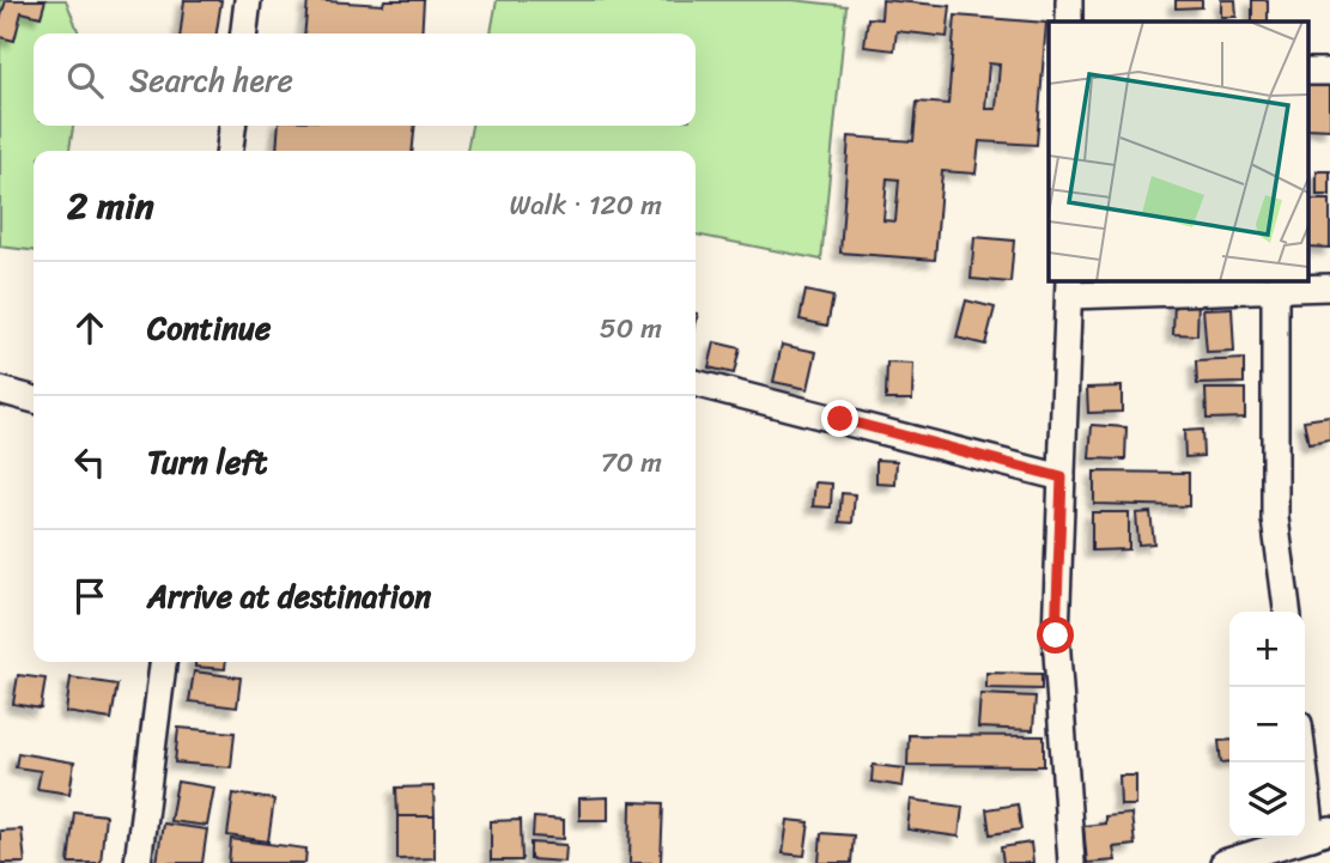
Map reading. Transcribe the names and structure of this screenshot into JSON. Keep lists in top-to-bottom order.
{
  "page": {
    "search": "Search here",
    "heading": ["2 min", "Walk · 120 m"],
    "list": [
      ["Continue", "50 m"],
      ["Turn left", "70 m"],
      "Arrive at destination"
    ],
    "map_buttons": ["+", "−"]
  }
}
